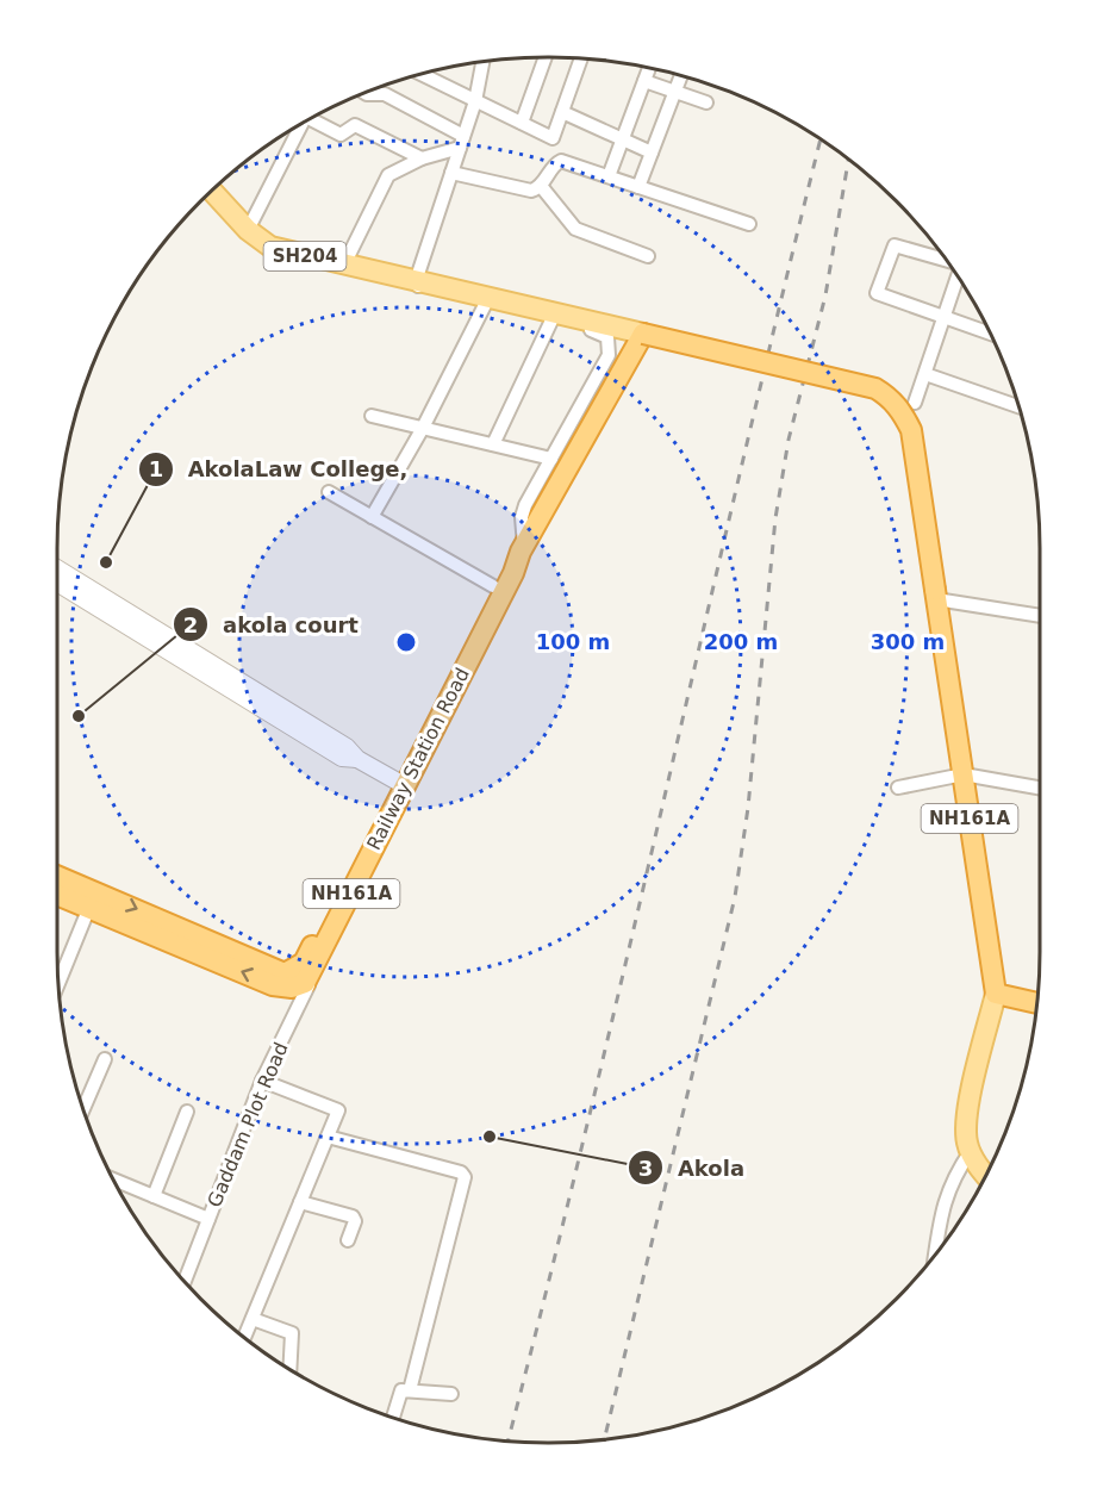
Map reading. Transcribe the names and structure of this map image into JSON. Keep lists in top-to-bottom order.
{
  "streets": {
    "highway": ["Railway Station Road", "NH161A"],
    "main road": ["SH204"],
    "street": ["Gaddam Plot Road"]
  },
  "crossings": [
    ["SH204", "Railway Station Road"],
    ["SH204", "NH161A"],
    ["Railway Station Road", "NH161A"],
    ["Railway Station Road", "Gaddam Plot Road"]
  ],
  "places": ["AkolaLaw College,", "akola court", "Akola"],
  "rings": ["100 m", "200 m", "300 m"]
}
